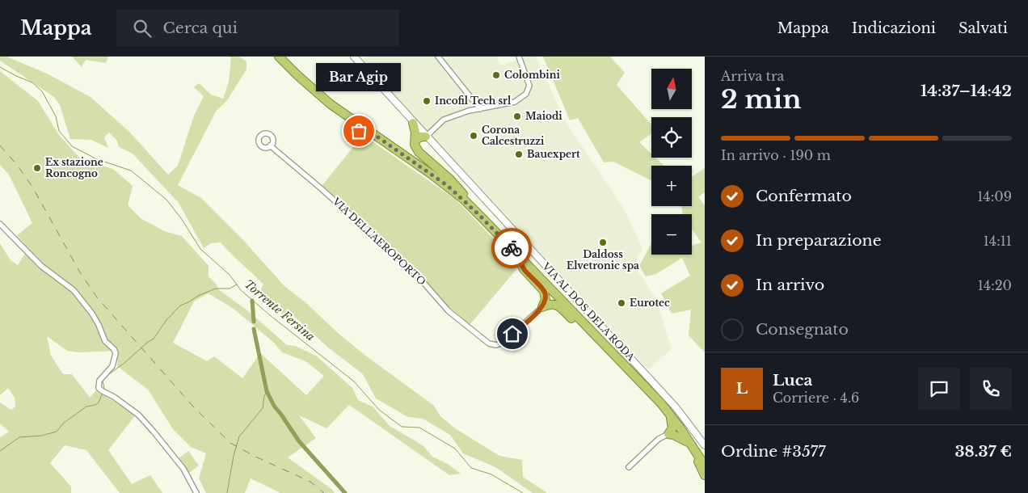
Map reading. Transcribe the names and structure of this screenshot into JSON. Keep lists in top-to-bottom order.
{
  "streets": {
    "main road": ["VIA AL DOS DELA RODA"],
    "street": ["VIA DELL'AEROPORTO"]
  },
  "water": ["Torrente Fersina"],
  "places": [
    "Colombini",
    "Incofil Tech srl",
    "Maiodi",
    "Bar Agip",
    "Corona Calcestruzzi",
    "Bauexpert",
    "Ex stazione Roncogno",
    "Daldoss Elvetronic spa",
    "Eurotec"
  ],
  "north": "top",
  "page": {
    "header": "Mappa",
    "search": "Cerca qui",
    "nav": ["Mappa", "Indicazioni", "Salvati"],
    "heading": ["2 min", "Arriva tra", "14:37–14:42"],
    "panel": [
      "Luca",
      "Corriere · 4.6",
      "Ordine #3577",
      "38.37 €"
    ],
    "bubble": "Bar Agip",
    "map_buttons": ["+", "−"],
    "bar": "In arrivo · 190 m",
    "list": [
      ["Confermato", "14:09"],
      ["In preparazione", "14:11"],
      ["In arrivo", "14:20"],
      "Consegnato"
    ],
    "round": "L"
  }
}
